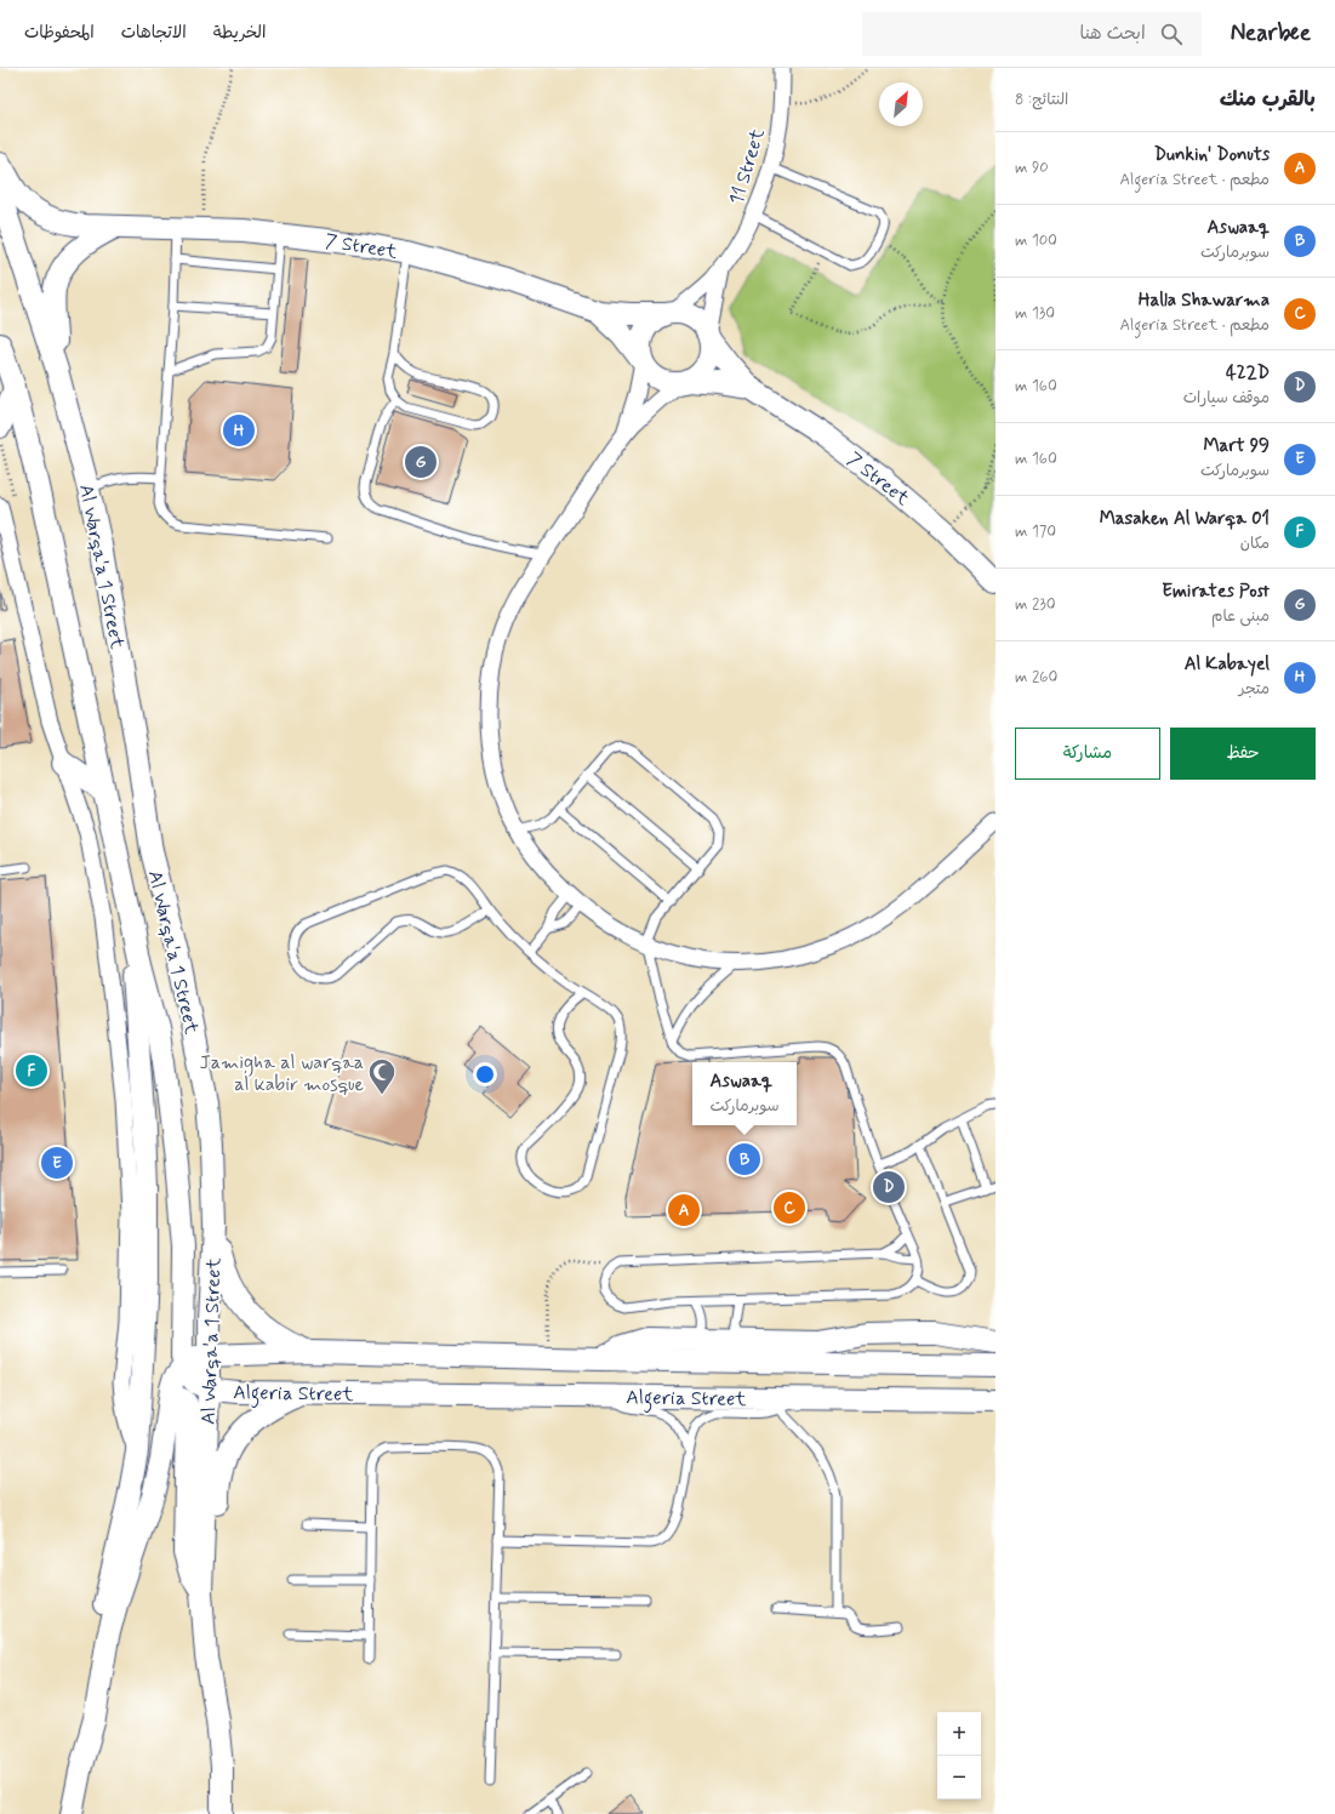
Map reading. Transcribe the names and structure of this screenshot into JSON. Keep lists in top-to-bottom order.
{
  "streets": {
    "street": [
      "11 Street",
      "7 Street",
      "Al Warqa'a 1 Street",
      "Algeria Street"
    ]
  },
  "crossings": [
    ["11 Street", "7 Street"],
    ["7 Street", "Al Warqa'a 1 Street"],
    ["Al Warqa'a 1 Street", "Algeria Street"]
  ],
  "places": {
    "mosque": ["Jamigha al warqaa al kabir mosque"]
  },
  "north": "top right",
  "page": {
    "header": "Nearbee",
    "search": "ابحث هنا",
    "nav": ["الخريطة", "الاتجاهات", "المحفوظات"],
    "heading": ["بالقرب منك", "النتائج: 8"],
    "list": [
      {
        "mark": "A",
        "name": "Dunkin' Donuts",
        "note": "مطعم · Algeria Street",
        "value": "90 m"
      },
      {
        "mark": "B",
        "name": "Aswaaq",
        "note": "سوبرماركت",
        "value": "100 m"
      },
      {
        "mark": "C",
        "name": "Halla Shawarma",
        "note": "مطعم · Algeria Street",
        "value": "130 m"
      },
      {
        "mark": "D",
        "name": "422D",
        "note": "موقف سيارات",
        "value": "160 m"
      },
      {
        "mark": "E",
        "name": "99 Mart",
        "note": "سوبرماركت",
        "value": "160 m"
      },
      {
        "mark": "F",
        "name": "Masaken Al Warqa 01",
        "note": "مكان",
        "value": "170 m"
      },
      {
        "mark": "G",
        "name": "Emirates Post",
        "note": "مبنى عام",
        "value": "230 m"
      },
      {
        "mark": "H",
        "name": "Al Kabayel",
        "note": "متجر",
        "value": "260 m"
      }
    ],
    "pins": [
      "H",
      "G",
      "F",
      "B",
      "E",
      "D",
      "C",
      "A"
    ],
    "buttons": ["حفظ", "مشاركة"],
    "popup": ["Aswaaq", "سوبرماركت"],
    "map_buttons": ["+", "−"]
  }
}
